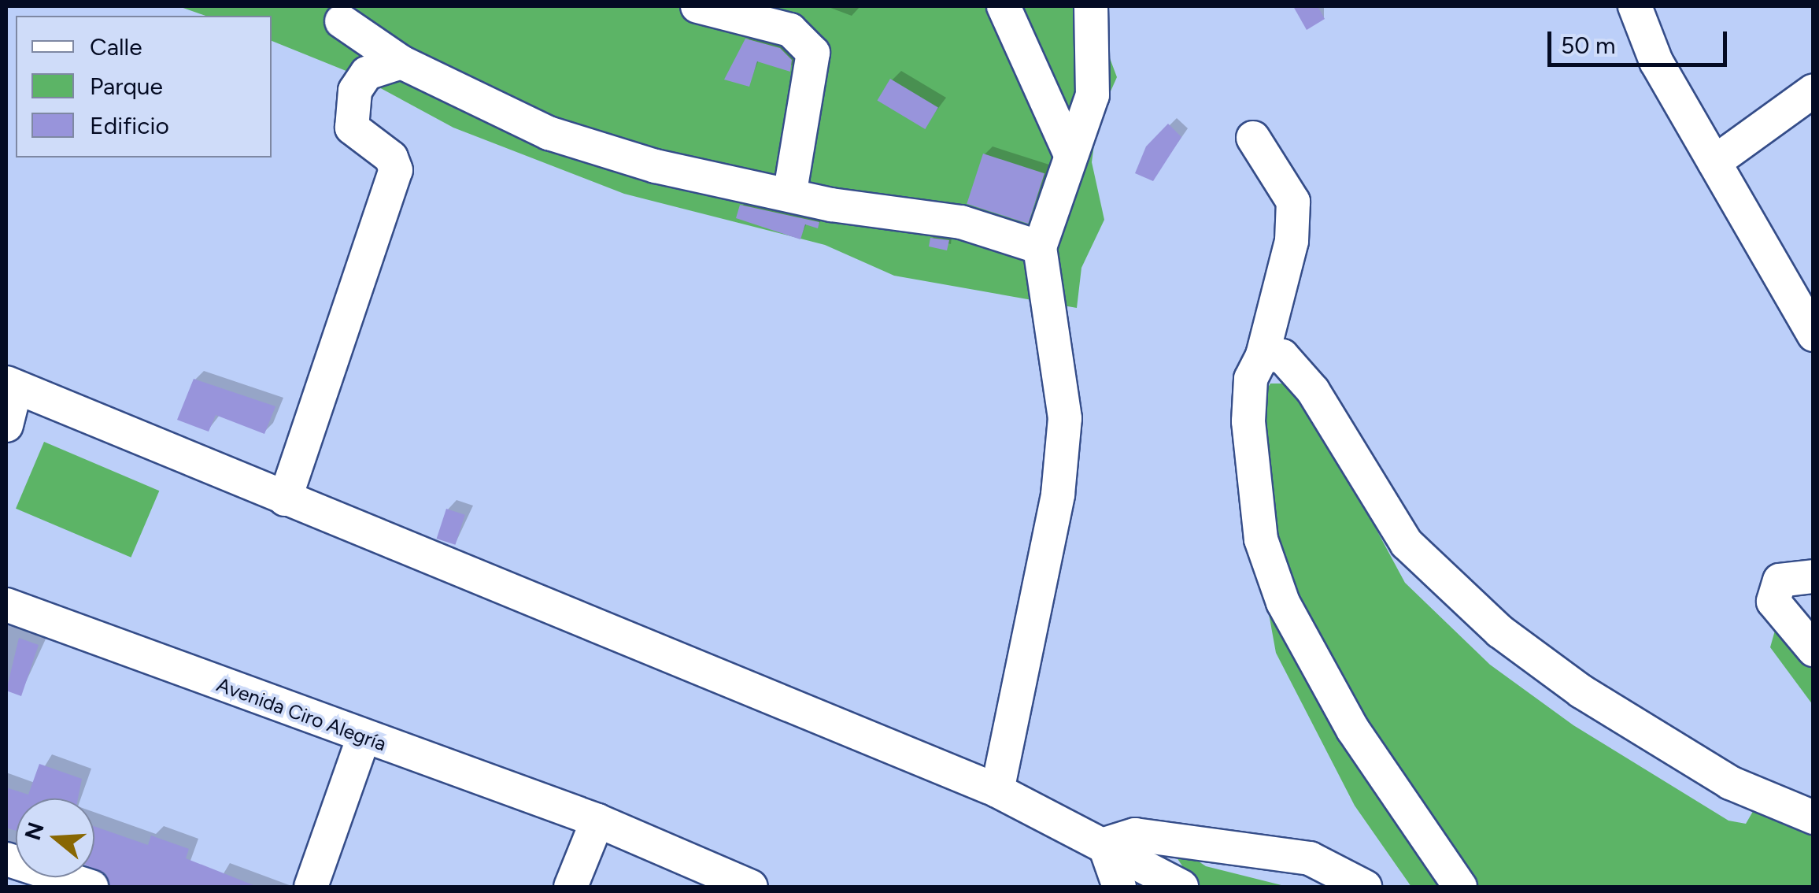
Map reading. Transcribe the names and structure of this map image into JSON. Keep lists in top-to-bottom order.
{
  "streets": {
    "street": ["Avenida Ciro Alegría"]
  },
  "legend": ["Calle", "Parque", "Edificio"],
  "scale_bar": "50 m",
  "north": "left"
}
